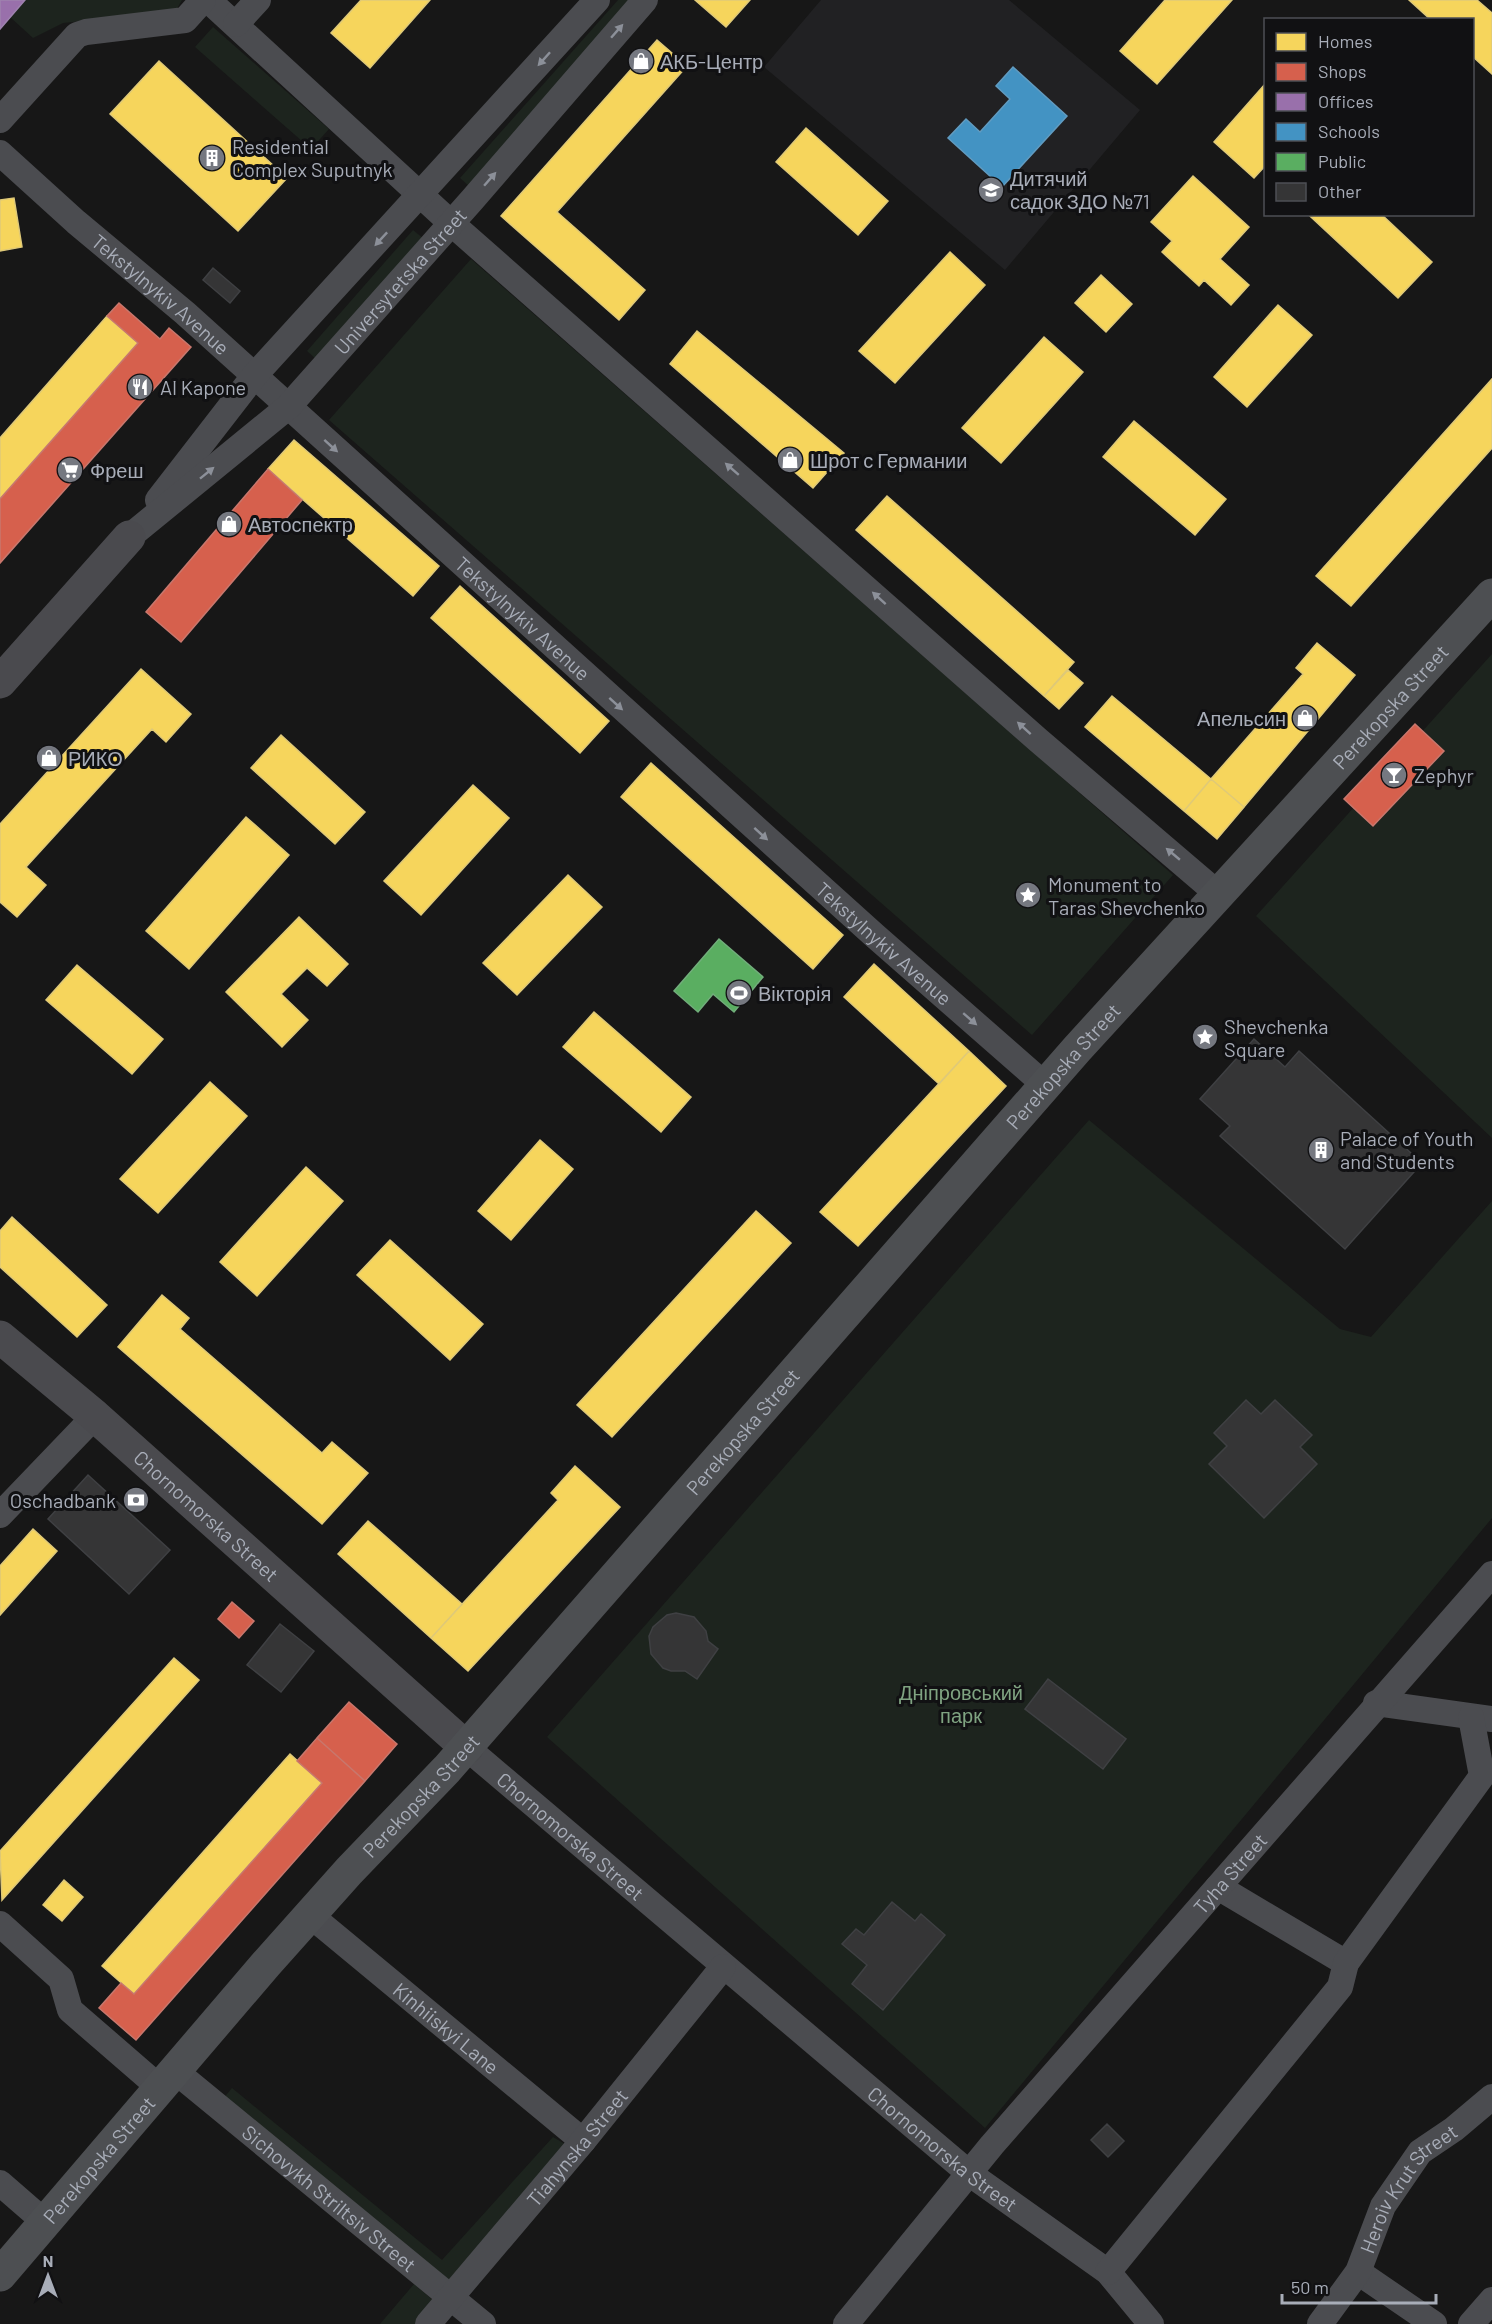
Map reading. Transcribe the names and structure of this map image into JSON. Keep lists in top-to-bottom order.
{
  "streets": {
    "main road": ["Perekopska Street"],
    "street": [
      "Universytetska Street",
      "Tekstylnykiv Avenue",
      "Chornomorska Street",
      "Tyha Street",
      "Kinhiiskyi Lane",
      "Tiahynska Street",
      "Heroiv Krut Street",
      "Sichovykh Striltsiv Street"
    ]
  },
  "crossings": [
    ["Universytetska Street", "Tekstylnykiv Avenue"],
    ["Tekstylnykiv Avenue", "Perekopska Street"],
    ["Perekopska Street", "Chornomorska Street"],
    ["Perekopska Street", "Kinhiiskyi Lane"],
    ["Perekopska Street", "Sichovykh Striltsiv Street"],
    ["Chornomorska Street", "Tyha Street"],
    ["Chornomorska Street", "Tiahynska Street"],
    ["Kinhiiskyi Lane", "Tiahynska Street"],
    ["Tiahynska Street", "Sichovykh Striltsiv Street"]
  ],
  "one_way": ["Tekstylnykiv Avenue"],
  "parks": ["Дніпровський парк"],
  "places": {
    "shop": [
      "АКБ-Центр",
      "Шрот с Германии",
      "Автоспектр",
      "Апельсин",
      "РИКО"
    ],
    "building": ["Residential Complex Suputnyk", "Palace of Youth and Students"],
    "school or university": ["Дитячий садок ЗДО №71"],
    "restaurant": ["Al Kapone"],
    "supermarket": ["Фреш"],
    "bar": ["Zephyr"],
    "place": ["Monument to Taras Shevchenko", "Shevchenka Square"],
    "sports": ["Вікторія"],
    "bank": ["Oschadbank"]
  },
  "legend": [
    "Homes",
    "Shops",
    "Offices",
    "Schools",
    "Public",
    "Other"
  ],
  "scale_bar": "50 m",
  "north": "top"
}
